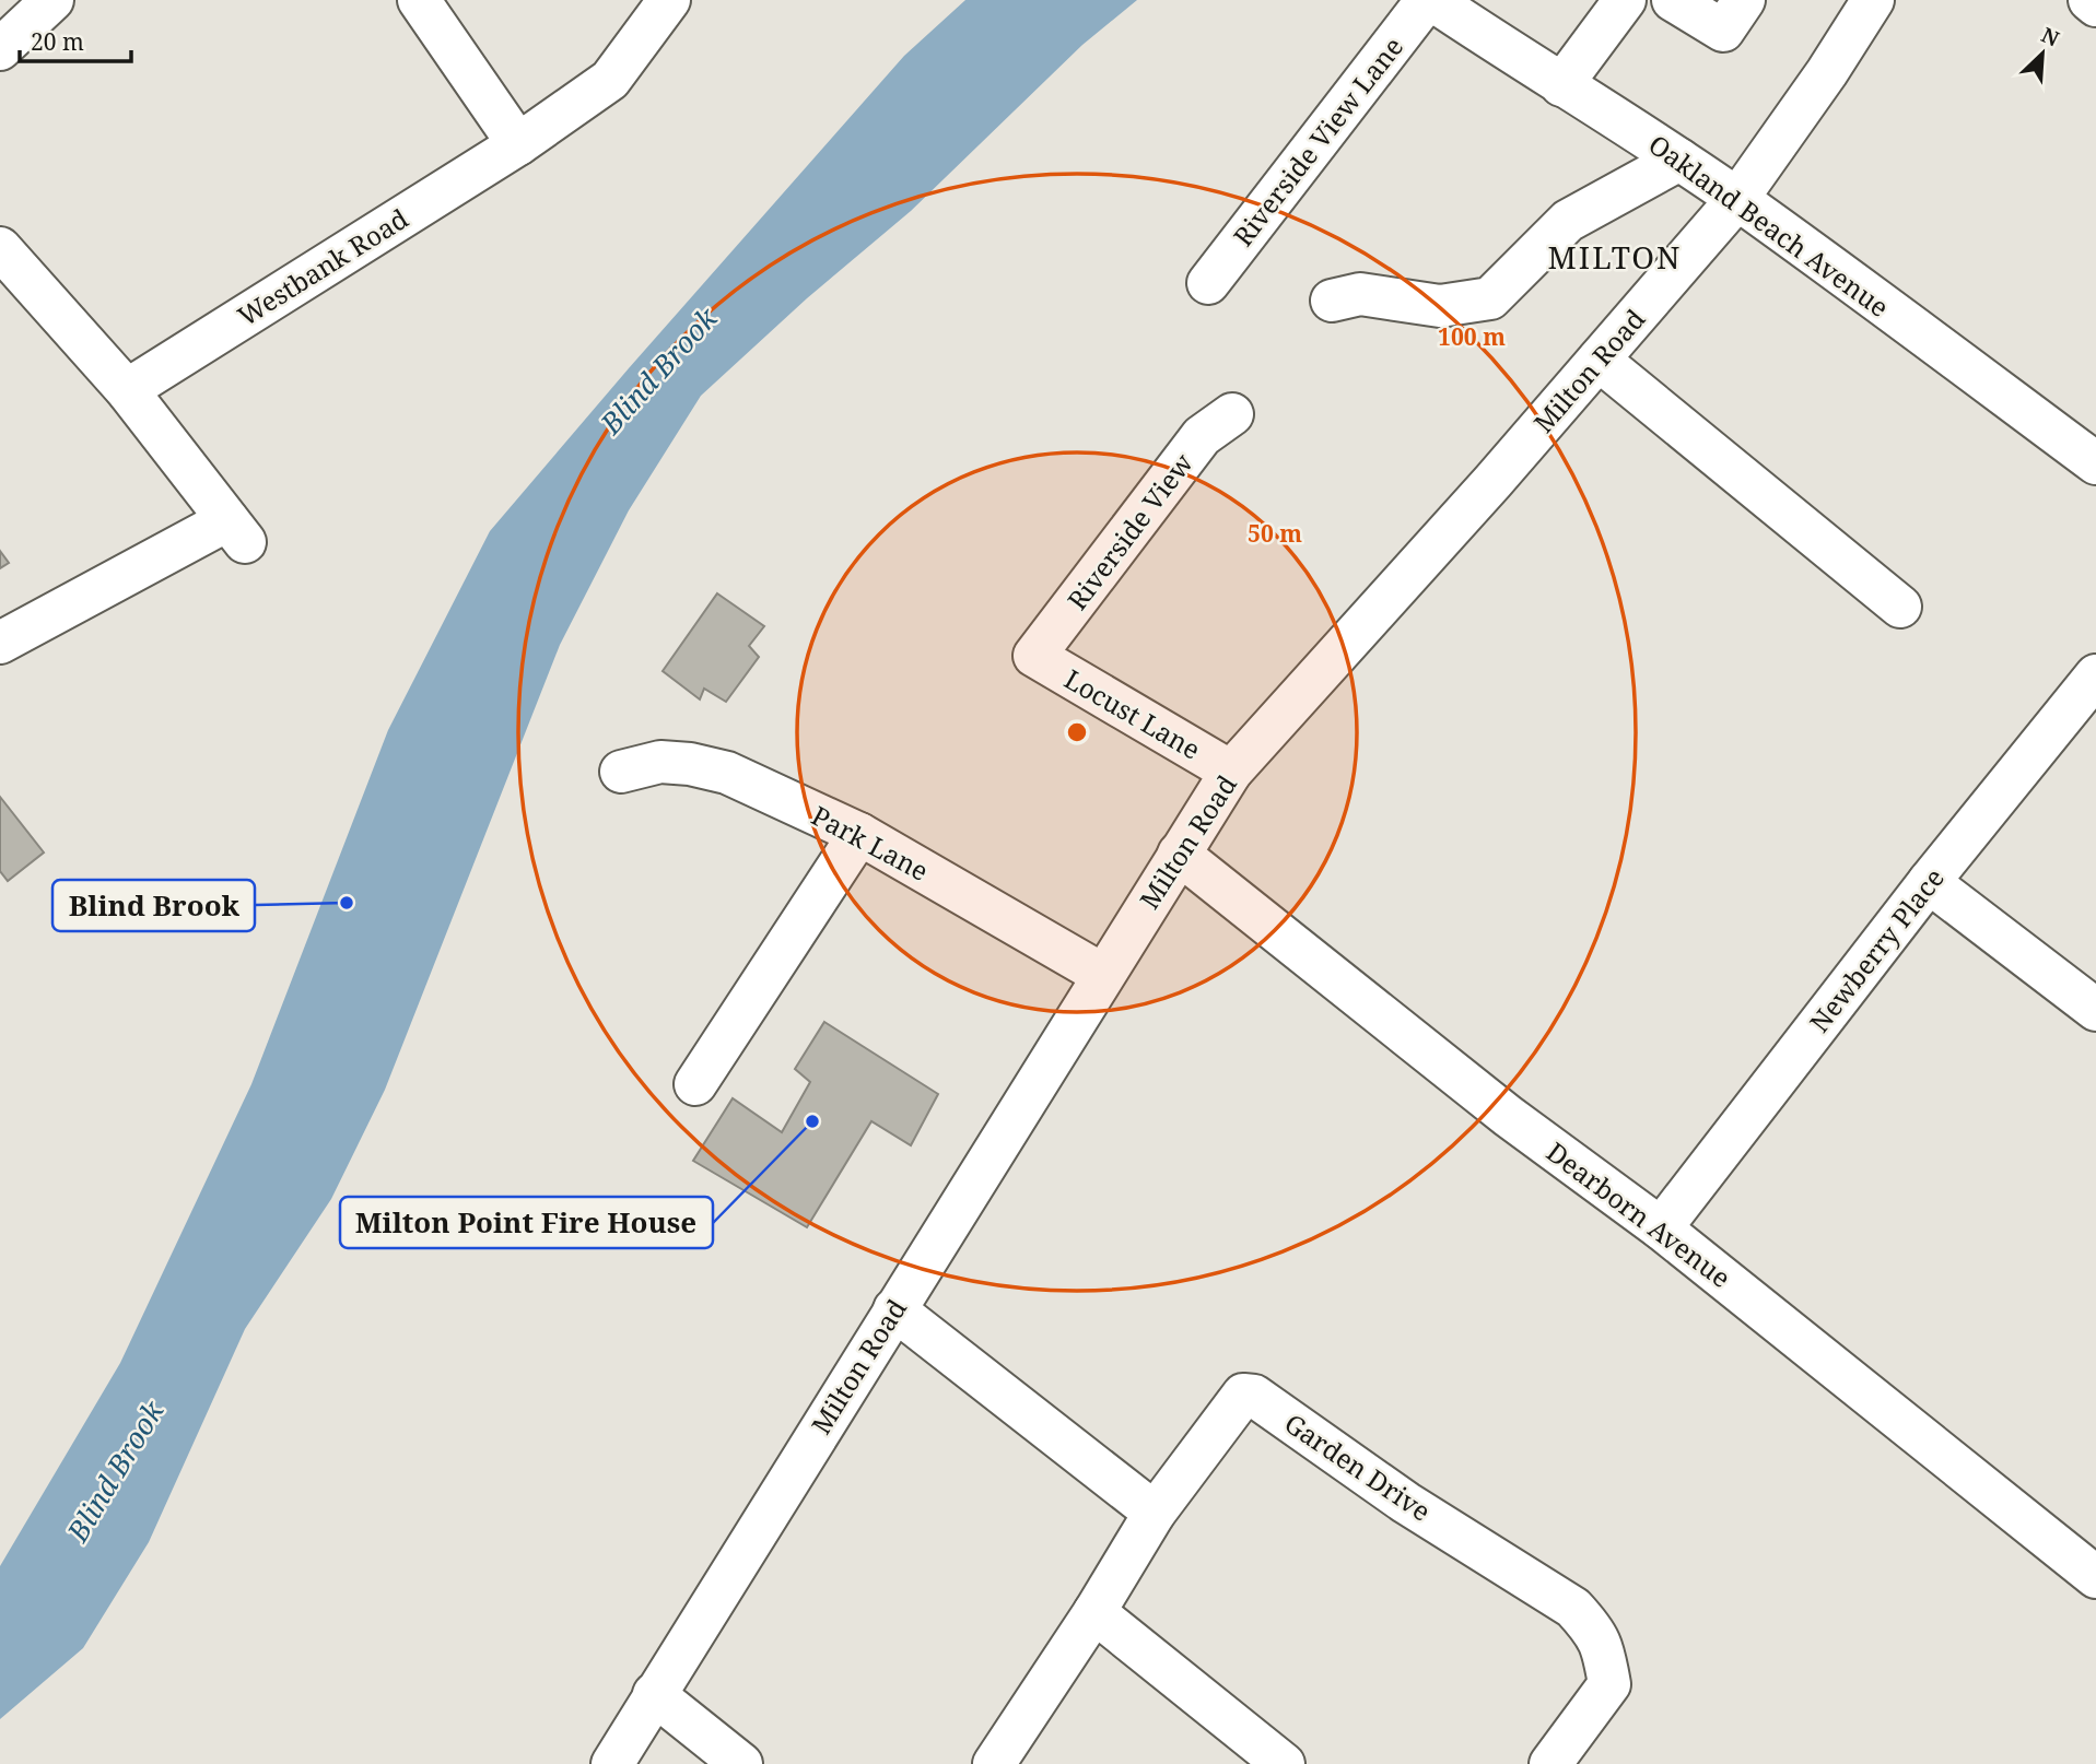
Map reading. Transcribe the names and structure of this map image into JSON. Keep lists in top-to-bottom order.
{
  "streets": {
    "street": [
      "Riverside View Lane",
      "Oakland Beach Avenue",
      "Westbank Road",
      "Milton Road",
      "Riverside View",
      "Locust Lane",
      "Park Lane",
      "Newberry Place",
      "Dearborn Avenue",
      "Garden Drive"
    ]
  },
  "crossings": [
    ["Riverside View Lane", "Oakland Beach Avenue"],
    ["Oakland Beach Avenue", "Milton Road"],
    ["Milton Road", "Locust Lane"],
    ["Milton Road", "Park Lane"],
    ["Milton Road", "Dearborn Avenue"],
    ["Riverside View", "Locust Lane"],
    ["Newberry Place", "Dearborn Avenue"]
  ],
  "districts": ["MILTON"],
  "water": ["Blind Brook"],
  "places": ["Blind Brook", "Milton Point Fire House"],
  "scale_bar": "20 m",
  "north": "top right",
  "rings": ["100 m", "50 m"]
}
